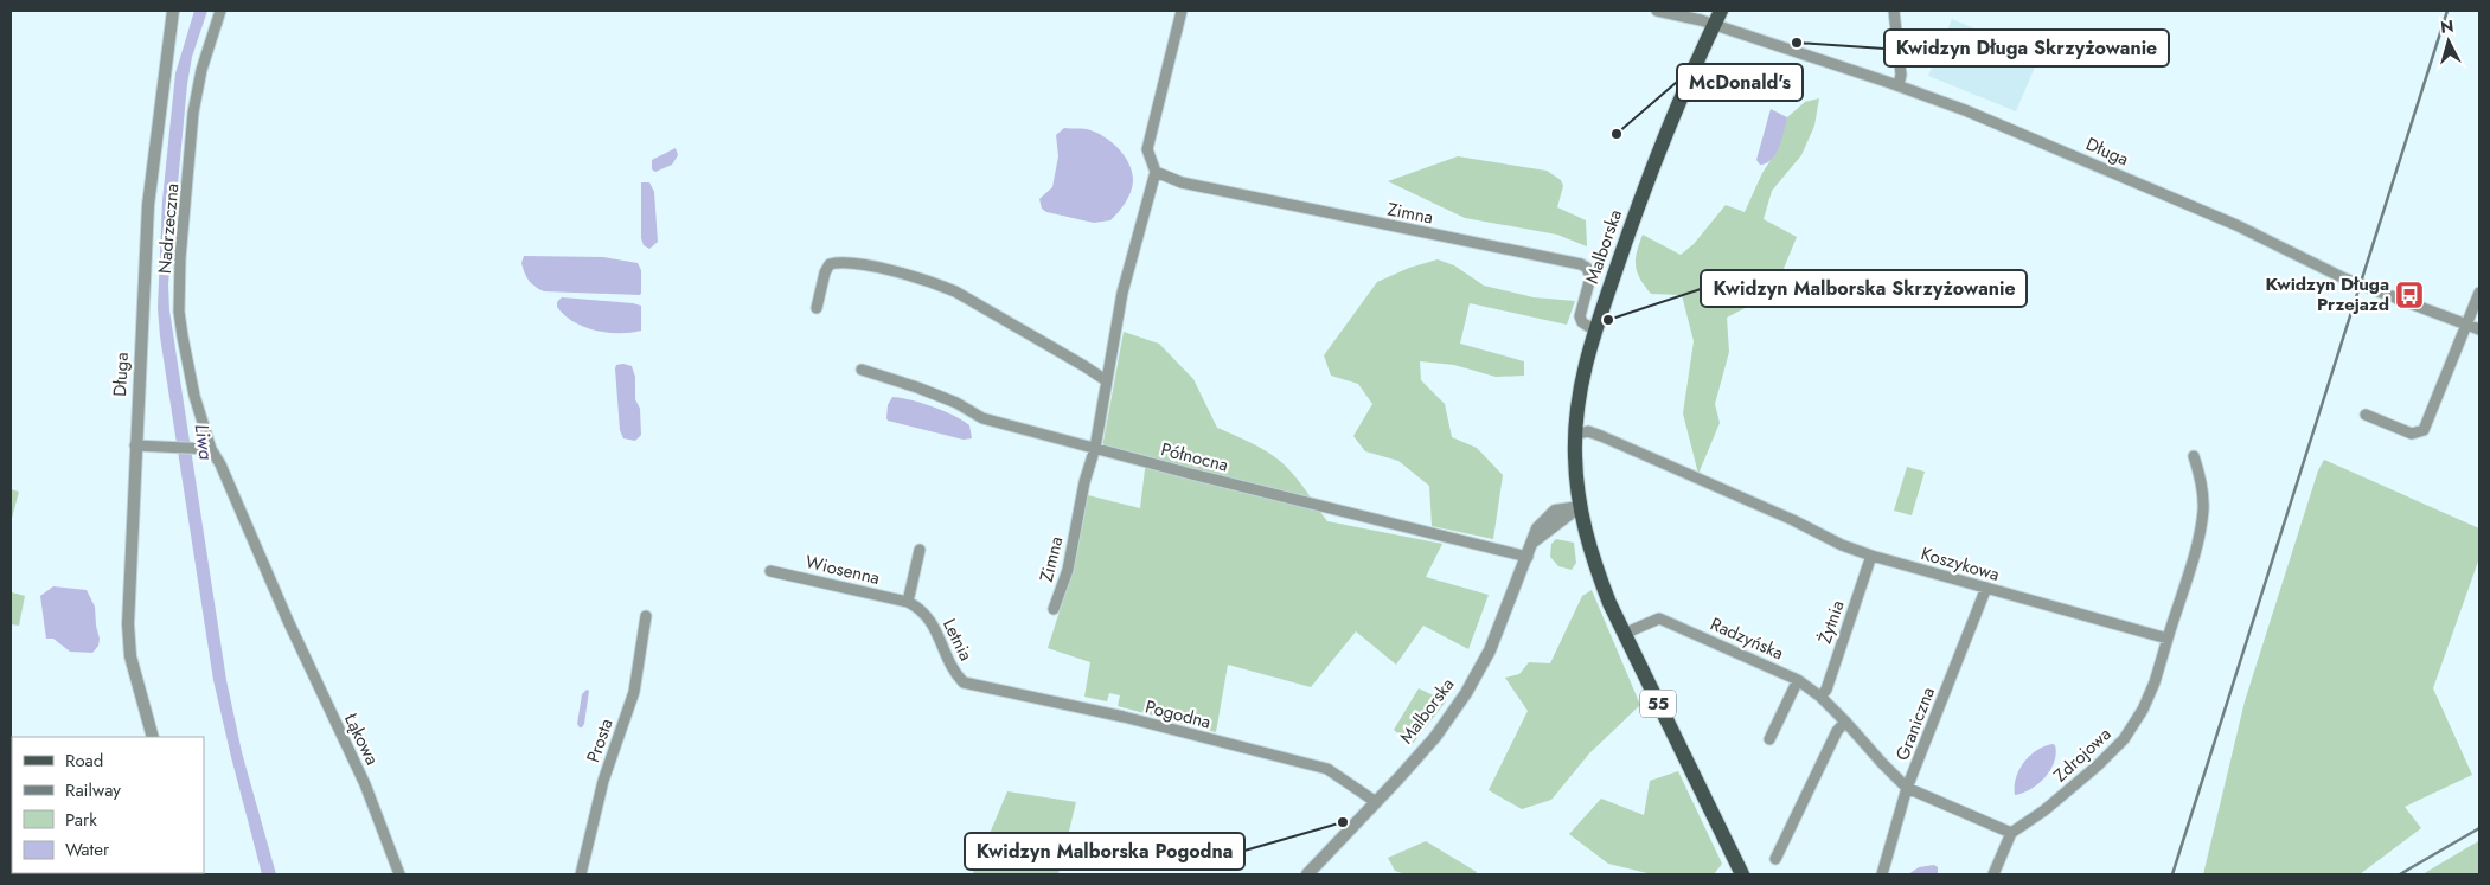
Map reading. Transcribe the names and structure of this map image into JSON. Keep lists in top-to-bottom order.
{
  "streets": {
    "main road": ["Malborska", "55"],
    "street": [
      "Długa",
      "Zimna",
      "Nadrzeczna",
      "Północna",
      "Koszykowa",
      "Wiosenna",
      "Żytnia",
      "Radzyńska",
      "Letnia",
      "Pogodna",
      "Graniczna",
      "Łąkowa",
      "Prosta",
      "Zdrojowa"
    ]
  },
  "crossings": [
    ["Długa", "Malborska"],
    ["Zimna", "Malborska"],
    ["Zimna", "Północna"],
    ["Nadrzeczna", "Łąkowa"],
    ["Malborska", "Północna"],
    ["Malborska", "Koszykowa"],
    ["Malborska", "55"],
    ["Malborska", "Pogodna"],
    ["Koszykowa", "Żytnia"],
    ["Koszykowa", "Graniczna"],
    ["Koszykowa", "Zdrojowa"],
    ["Wiosenna", "Letnia"],
    ["Żytnia", "Radzyńska"],
    ["Radzyńska", "55"],
    ["Radzyńska", "Graniczna"],
    ["Radzyńska", "Zdrojowa"],
    ["Letnia", "Pogodna"]
  ],
  "water": ["Liwa"],
  "places": {
    "other": [
      "Kwidzyn Długa Skrzyżowanie",
      "McDonald's",
      "Kwidzyn Malborska Skrzyżowanie",
      "Kwidzyn Malborska Pogodna"
    ],
    "bus stop": ["Kwidzyn Długa Przejazd"]
  },
  "legend": [
    "Road",
    "Railway",
    "Park",
    "Water"
  ],
  "north": "top"
}
